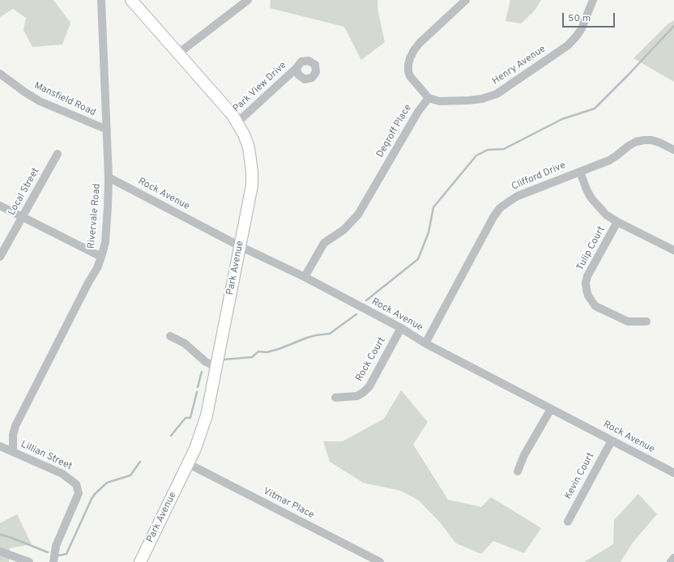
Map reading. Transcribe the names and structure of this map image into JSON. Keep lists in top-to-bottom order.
{
  "streets": {
    "street": [
      "Henry Avenue",
      "Park View Drive",
      "Mansfield Road",
      "Degroff Place",
      "Clifford Drive",
      "Local Street",
      "Rock Avenue",
      "Rivervale Road",
      "Tulip Court",
      "Park Avenue",
      "Rock Court",
      "Lillian Street",
      "Kevin Court",
      "Vitmar Place"
    ]
  },
  "crossings": [
    ["Henry Avenue", "Degroff Place"],
    ["Park View Drive", "Park Avenue"],
    ["Mansfield Road", "Rivervale Road"],
    ["Degroff Place", "Rock Avenue"],
    ["Clifford Drive", "Rock Avenue"],
    ["Rock Avenue", "Rivervale Road"],
    ["Rock Avenue", "Park Avenue"],
    ["Rock Avenue", "Rock Court"],
    ["Rock Avenue", "Kevin Court"],
    ["Rivervale Road", "Lillian Street"],
    ["Park Avenue", "Vitmar Place"]
  ],
  "scale_bar": "50 m"
}
